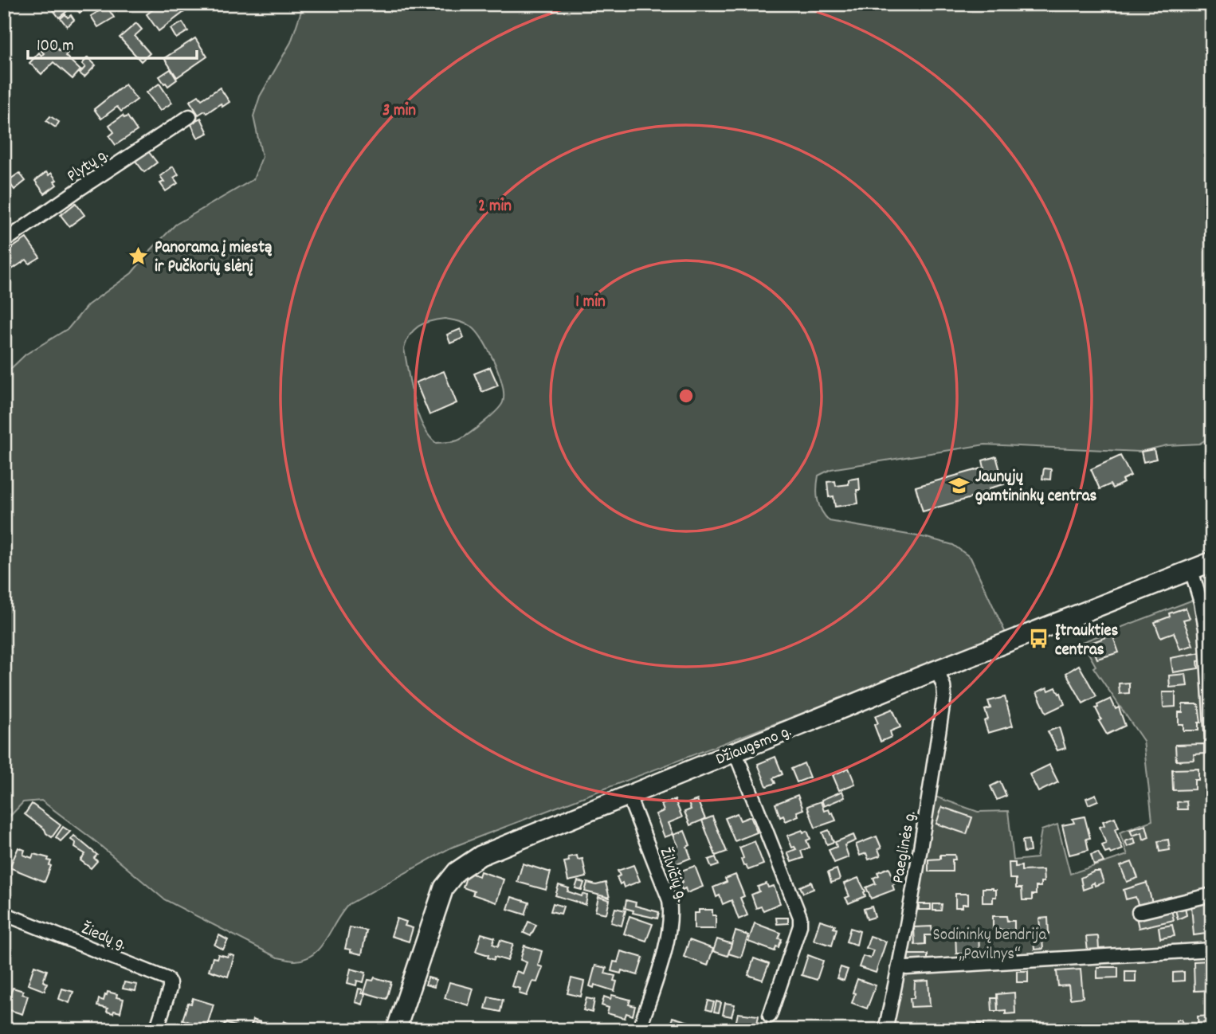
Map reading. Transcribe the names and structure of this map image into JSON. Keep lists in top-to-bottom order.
{
  "streets": {
    "street": [
      "Plytų g.",
      "Džiaugsmo g.",
      "Paeglinės g.",
      "Žilvičių g.",
      "Žiedų g."
    ]
  },
  "crossings": [
    ["Džiaugsmo g.", "Paeglinės g."],
    ["Džiaugsmo g.", "Žilvičių g."]
  ],
  "parks": ["Sodininkų bendrija „Pavilnys“"],
  "places": {
    "place": ["Panorama į miestą ir Pučkorių slėnį"],
    "school or university": ["Jaunųjų gamtininkų centras"],
    "bus stop": ["Įtraukties centras"]
  },
  "scale_bar": "100 m",
  "rings": ["3 min", "2 min", "1 min"]
}
